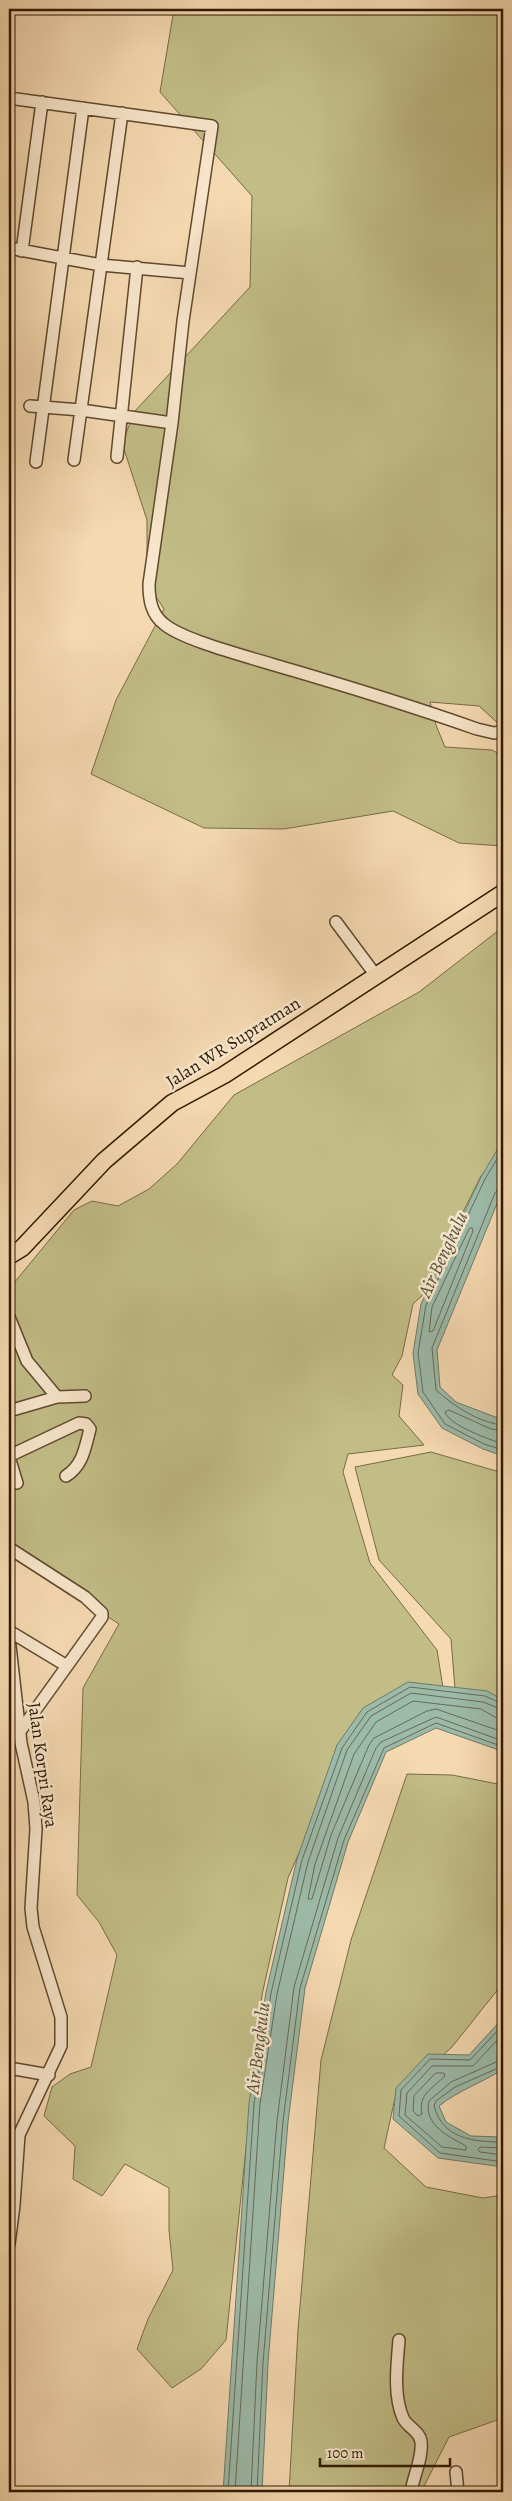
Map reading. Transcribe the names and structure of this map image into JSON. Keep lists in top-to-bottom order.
{
  "streets": {
    "highway": ["Jalan WR Supratman"],
    "street": ["Jalan Korpri Raya"]
  },
  "water": ["Air Bengkulu"],
  "scale_bar": "100 m"
}
